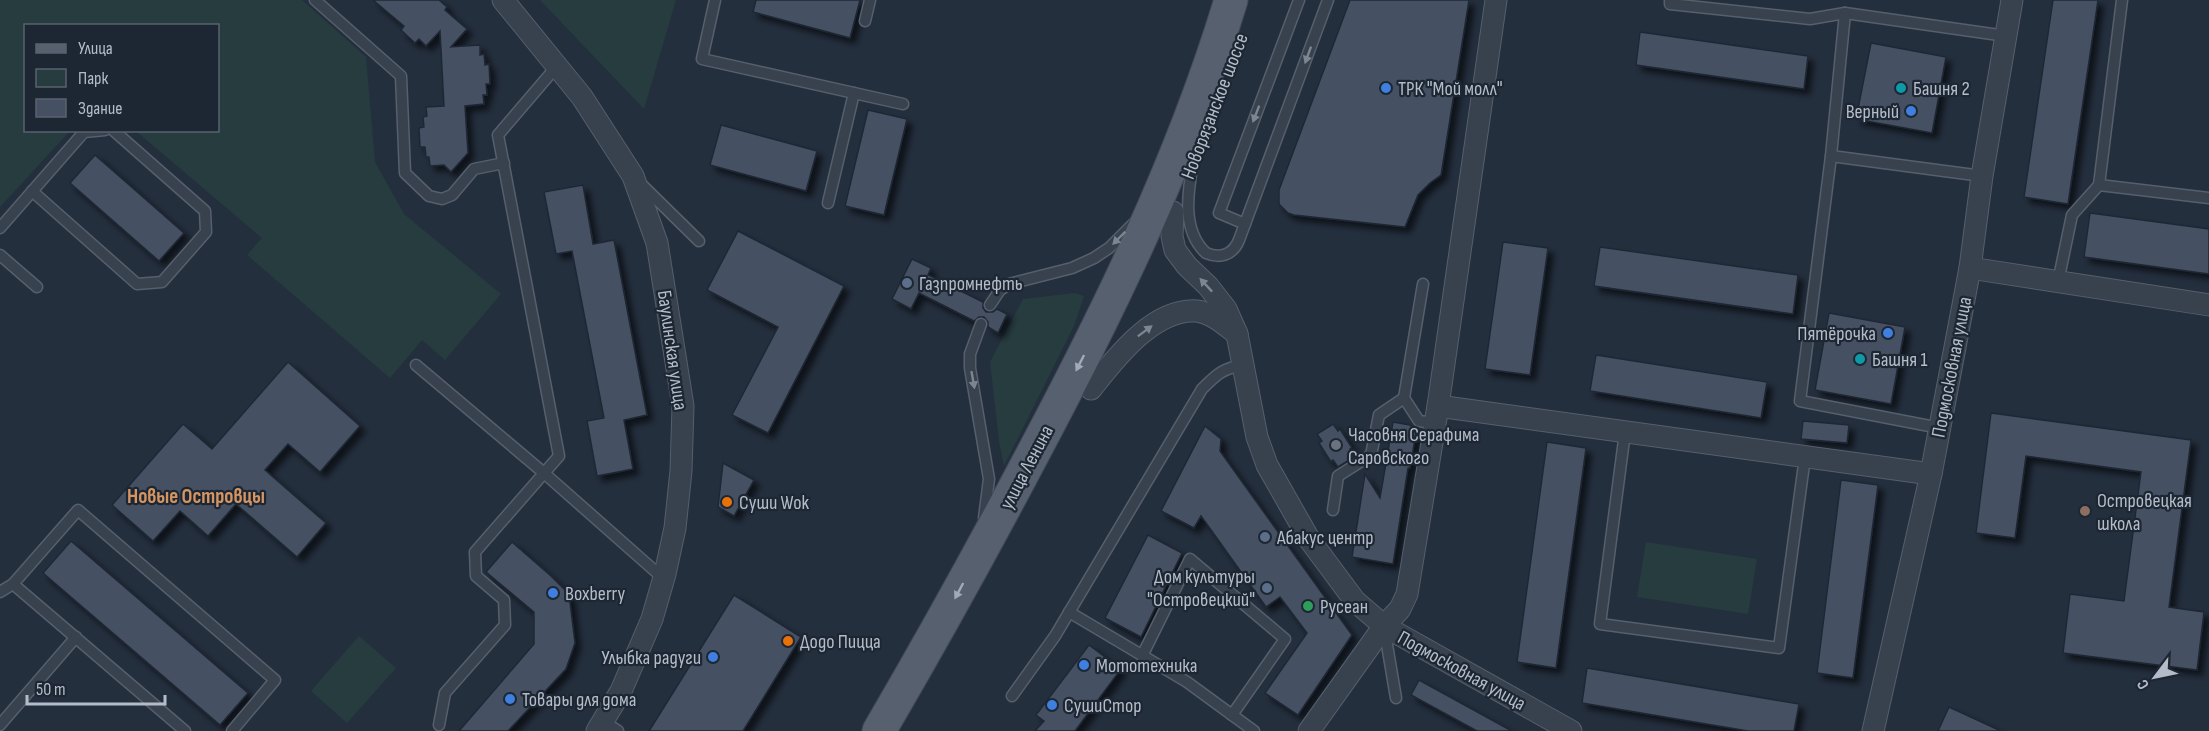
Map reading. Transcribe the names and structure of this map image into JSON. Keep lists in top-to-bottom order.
{
  "streets": {
    "main road": ["Новорязанское шоссе", "улица Ленина"],
    "street": ["Баулинская улица", "Подмосковная улица"]
  },
  "crossings": [
    ["Новорязанское шоссе", "Подмосковная улица"],
    ["Новорязанское шоссе", "улица Ленина"],
    ["Подмосковная улица", "улица Ленина"]
  ],
  "districts": ["Новые Островцы"],
  "places": [
    "ТРК \"Мой молл\"",
    "Башня 2",
    "Верный",
    "Газпромнефть",
    "Пятёрочка",
    "Башня 1",
    "Часовня Серафима Саровского",
    "Суши Wok",
    "Островецкая школа",
    "Абакус центр",
    "Дом культуры \"Островецкий\"",
    "Boxberry",
    "Русеан",
    "Додо Пицца",
    "Улыбка радуги",
    "Мототехника",
    "Товары для дома",
    "СушиСтор"
  ],
  "legend": ["Улица", "Парк", "Здание"],
  "scale_bar": "50 m",
  "north": "bottom left"
}
